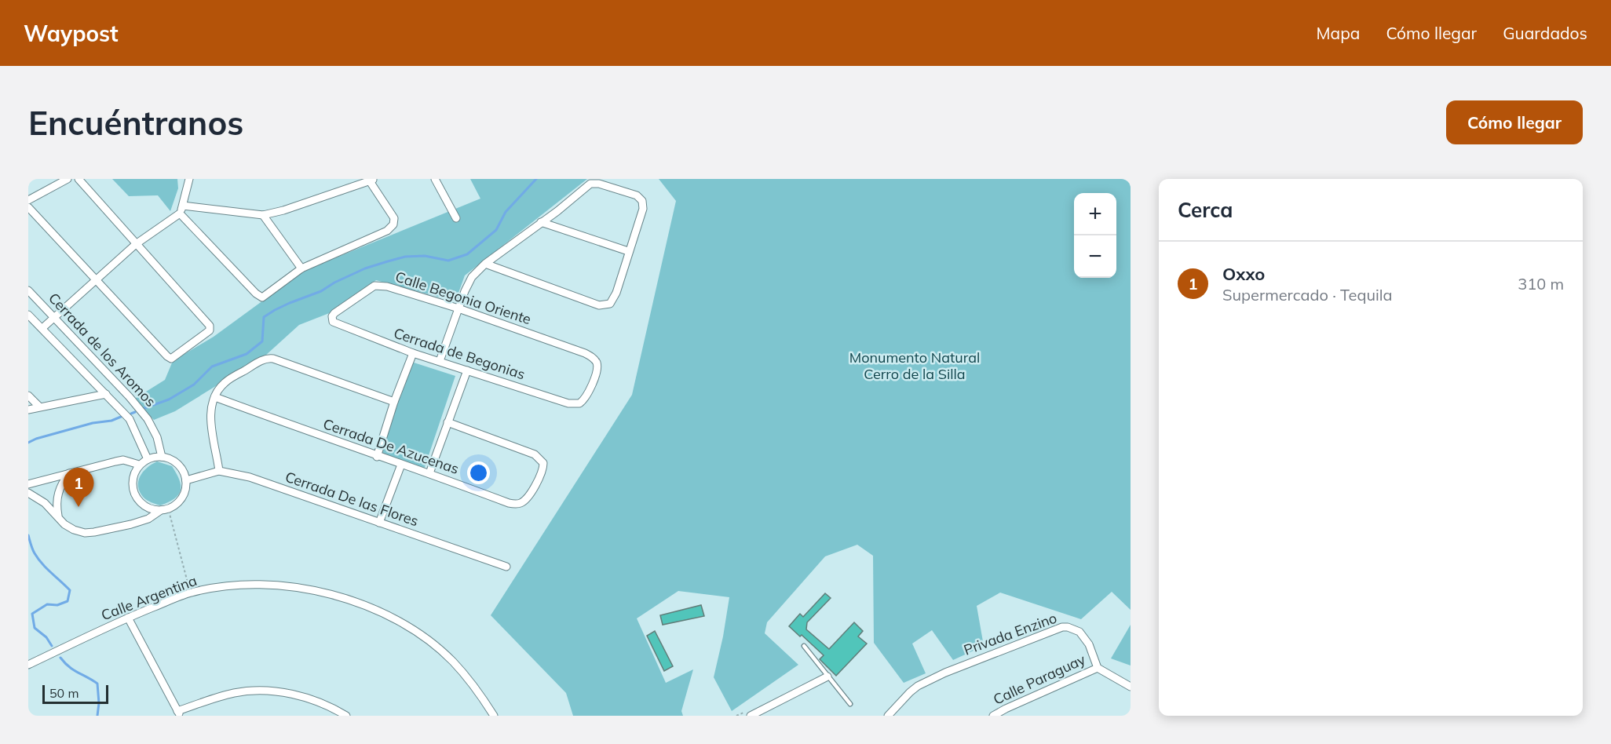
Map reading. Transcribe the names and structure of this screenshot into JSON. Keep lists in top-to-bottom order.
{
  "streets": {
    "street": [
      "Calle Begonia Oriente",
      "Cerrada de los Aromos",
      "Cerrada de Begonias",
      "Cerrada De Azucenas",
      "Cerrada De las Flores",
      "Calle Argentina",
      "Privada Enzino",
      "Calle Paraguay"
    ]
  },
  "crossings": [
    ["Calle Begonia Oriente", "Cerrada de Begonias"],
    ["Cerrada de los Aromos", "Cerrada De las Flores"],
    ["Privada Enzino", "Calle Paraguay"]
  ],
  "parks": ["Monumento Natural Cerro de la Silla"],
  "scale_bar": "50 m",
  "page": {
    "header": "Waypost",
    "nav": ["Mapa", "Cómo llegar", "Guardados"],
    "buttons": "Cómo llegar",
    "title": "Encuéntranos",
    "heading": "Cerca",
    "map_buttons": ["+", "−"],
    "list": [
      {
        "mark": "1",
        "name": "Oxxo",
        "note": "Supermercado · Tequila",
        "value": "310 m"
      }
    ],
    "pins": "1",
    "scale": "50 m"
  }
}
